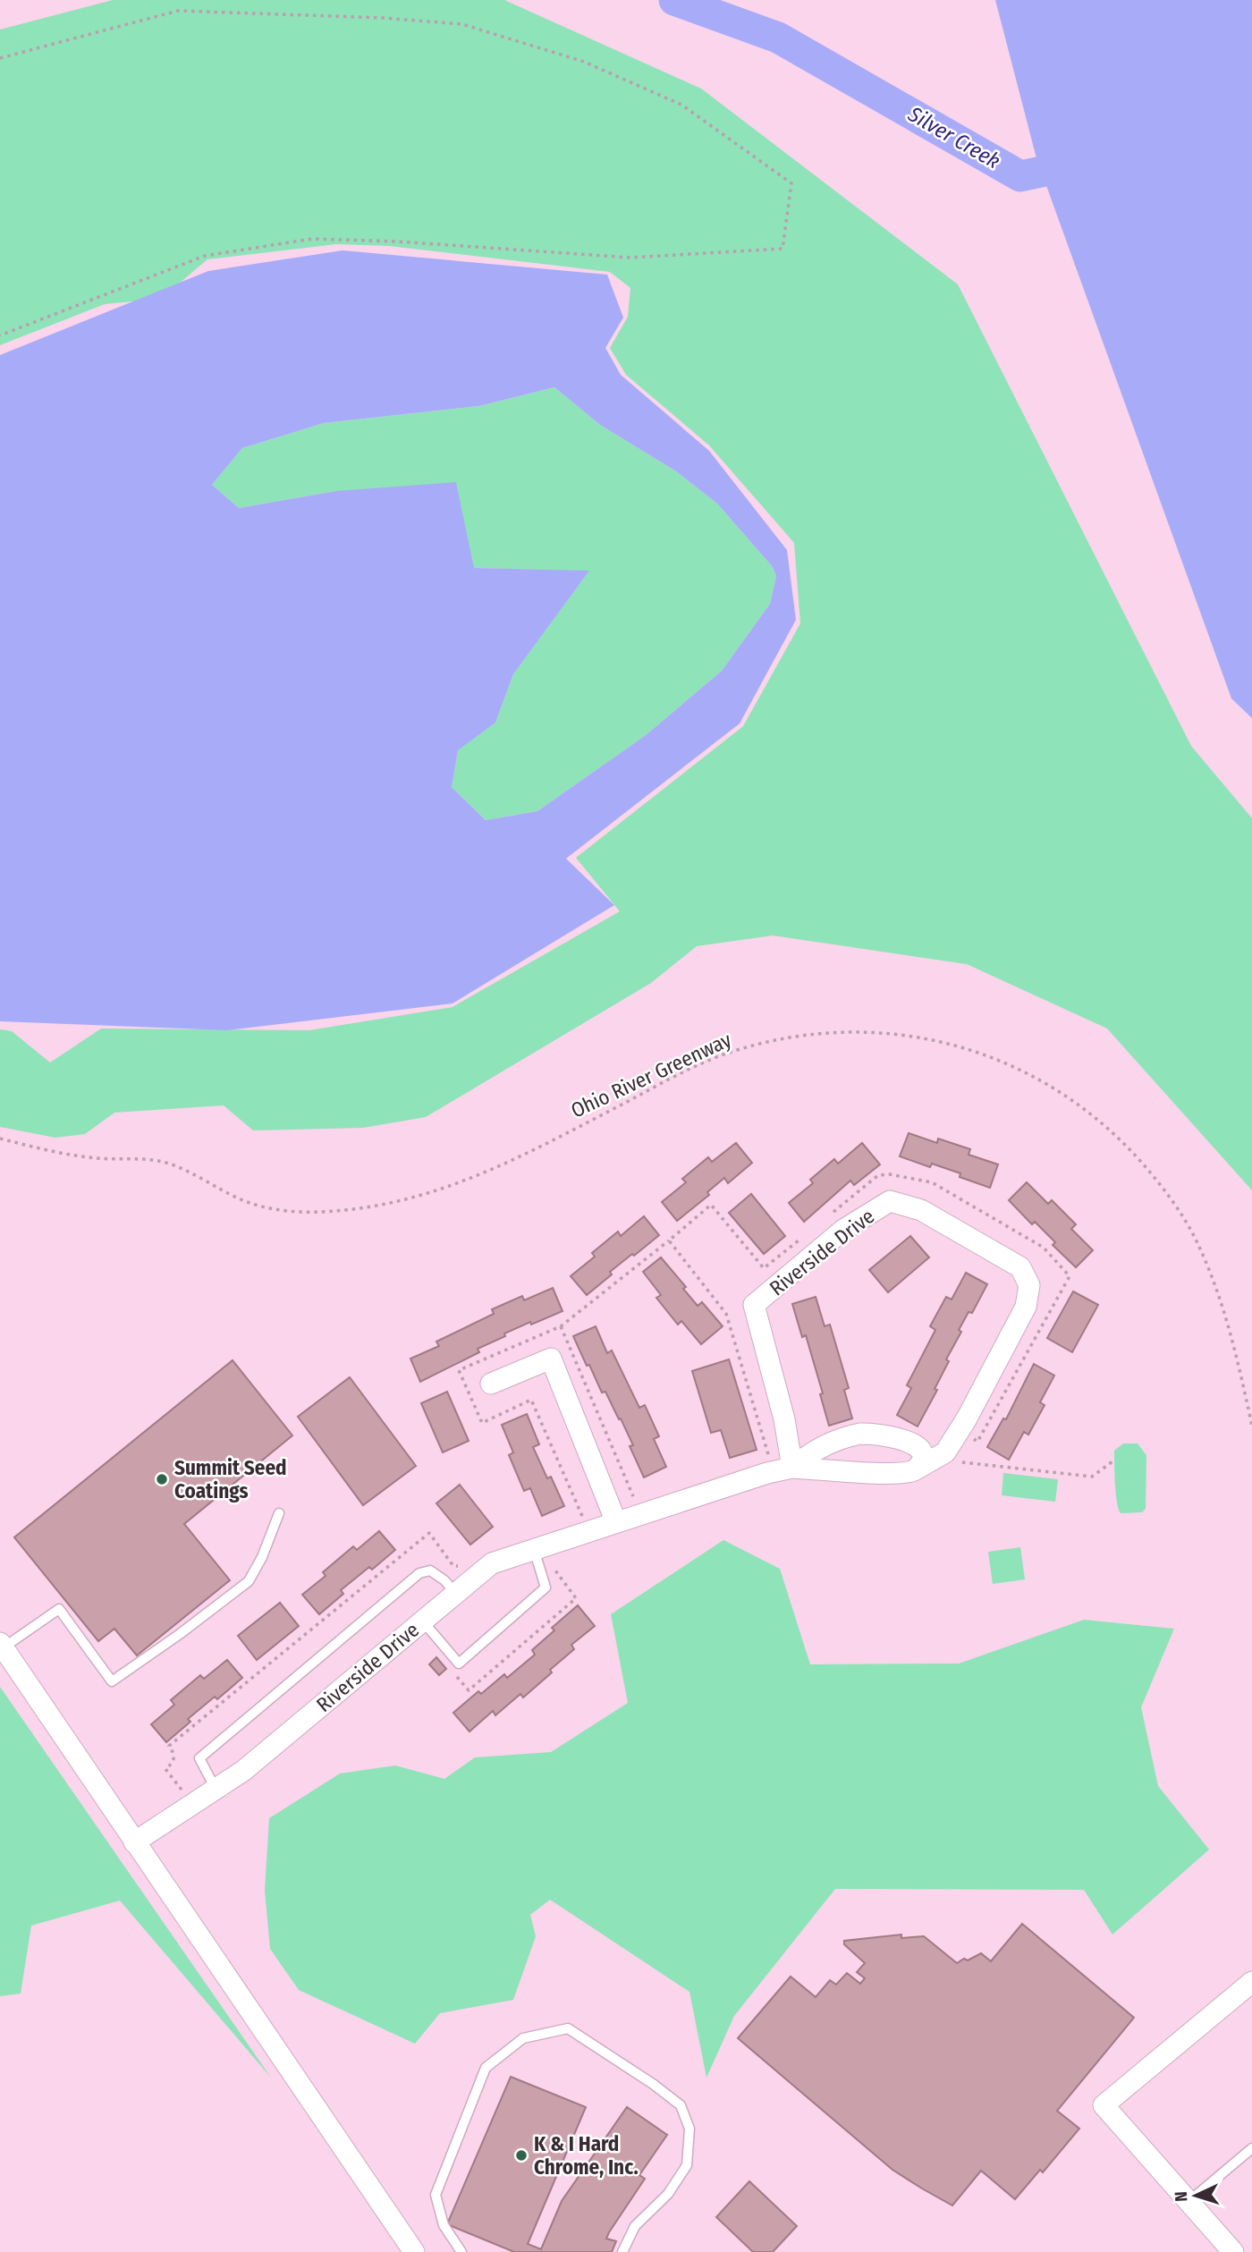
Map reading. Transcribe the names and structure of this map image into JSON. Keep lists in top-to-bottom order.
{
  "streets": {
    "street": ["Riverside Drive"],
    "path": ["Ohio River Greenway"]
  },
  "water": ["Silver Creek"],
  "places": ["Summit Seed Coatings", "K & I Hard Chrome, Inc."],
  "north": "left"
}
